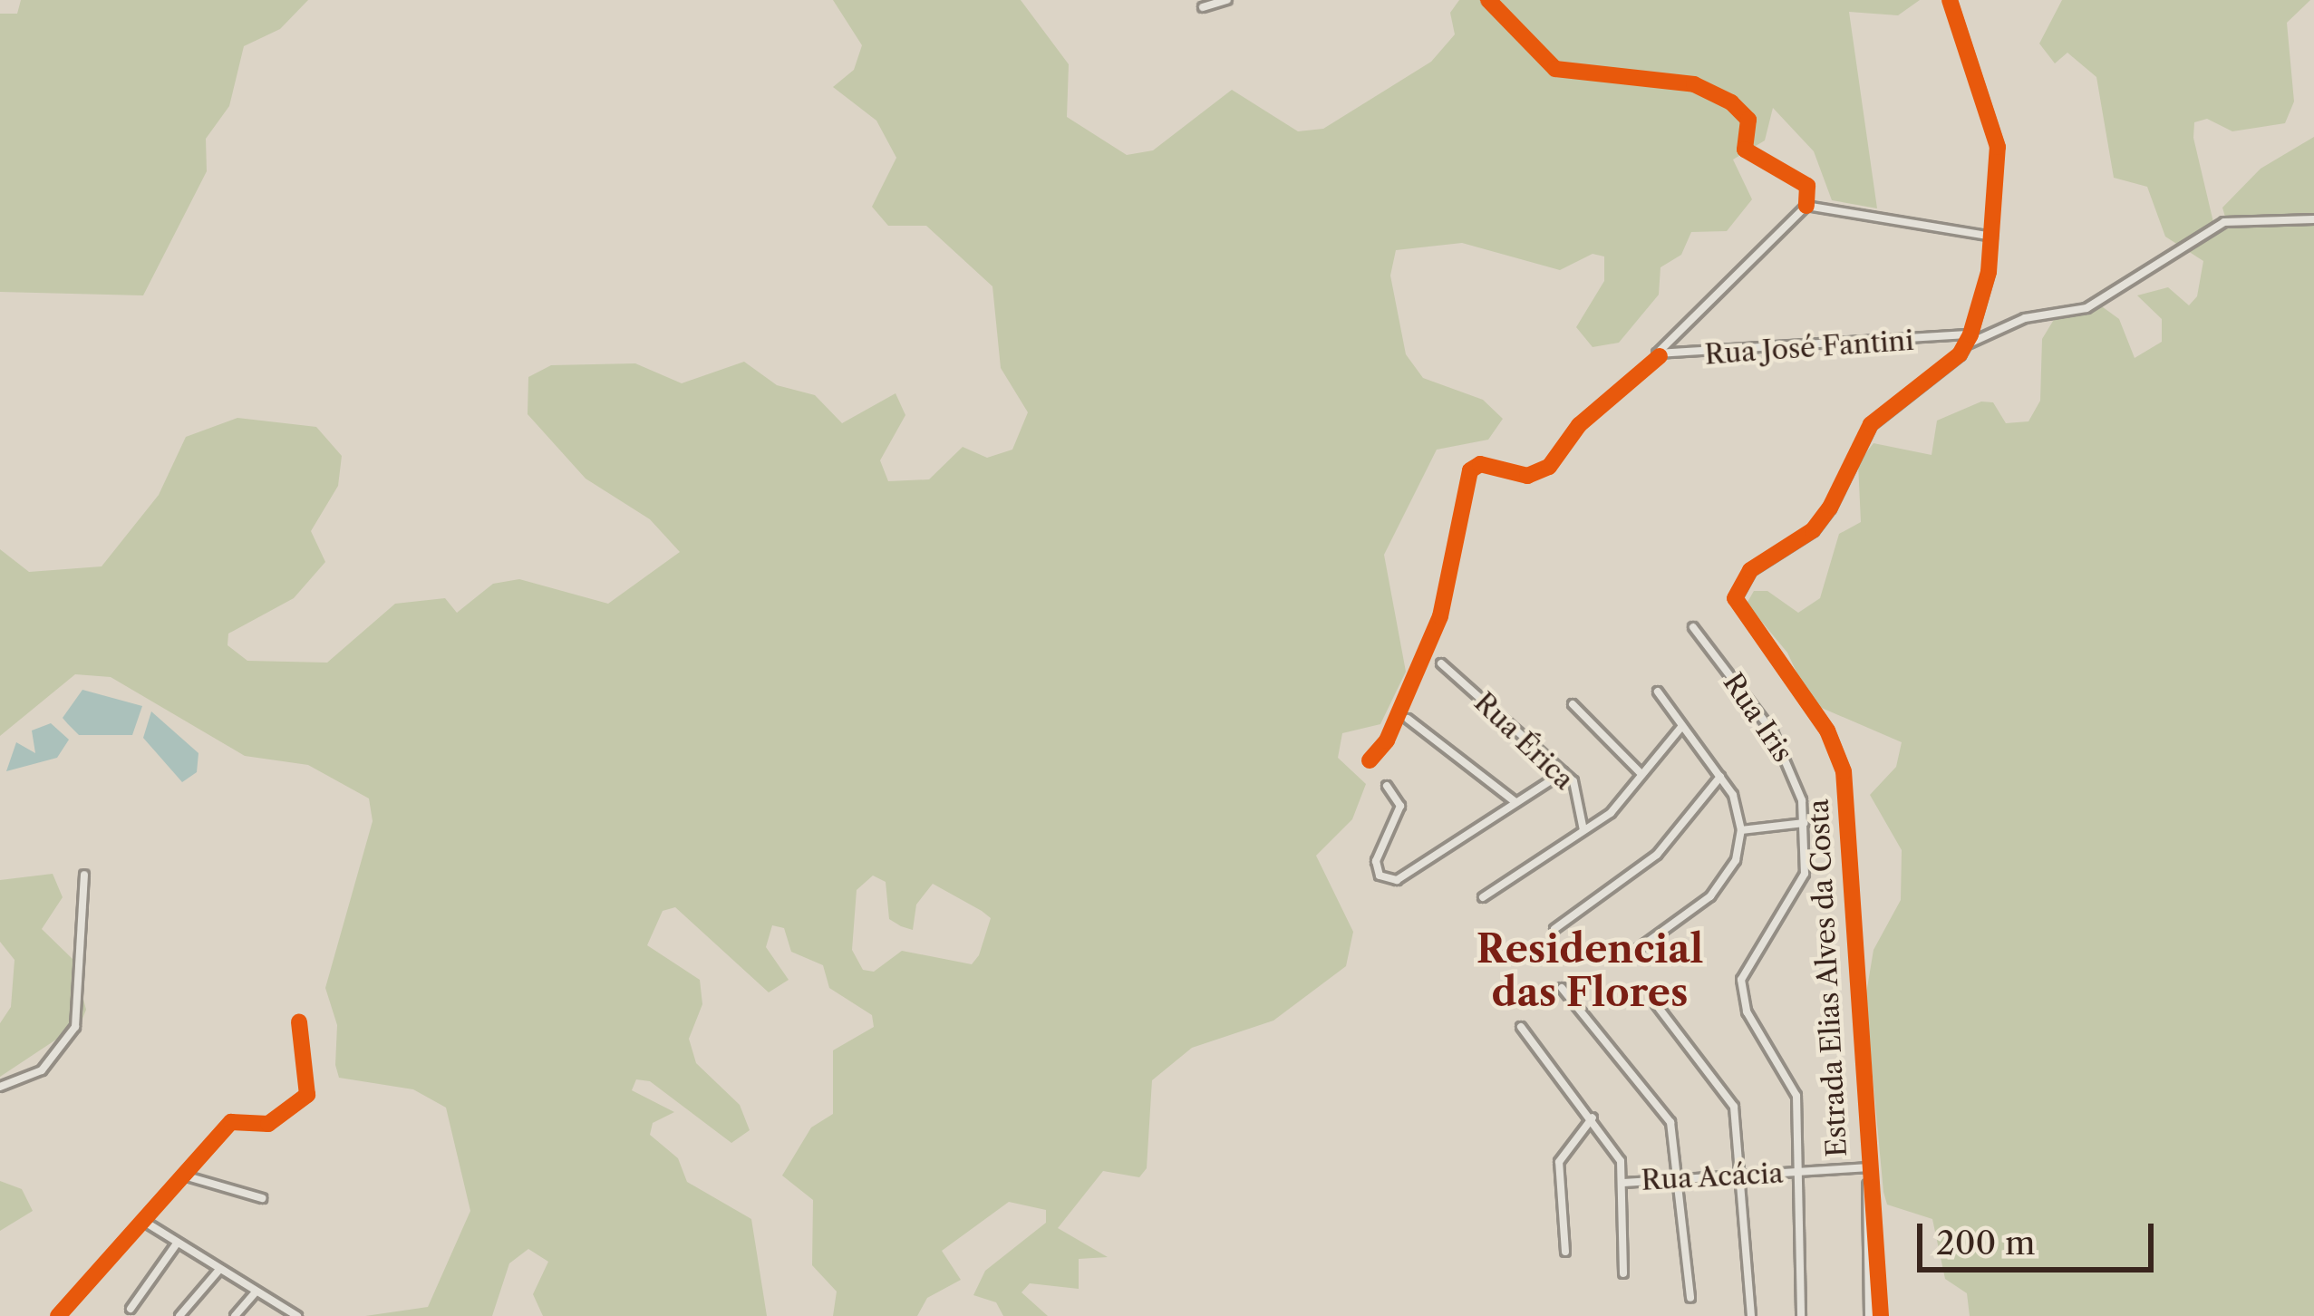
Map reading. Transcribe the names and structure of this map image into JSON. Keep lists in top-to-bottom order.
{
  "streets": {
    "street": [
      "Rua José Fantini",
      "Rua Iris",
      "Rua Érica",
      "Estrada Elias Alves da Costa",
      "Rua Acácia"
    ]
  },
  "crossings": [
    ["Rua José Fantini", "Estrada Elias Alves da Costa"],
    ["Rua Iris", "Rua Acácia"],
    ["Estrada Elias Alves da Costa", "Rua Acácia"]
  ],
  "districts": ["Residencial das Flores"],
  "scale_bar": "200 m"
}
